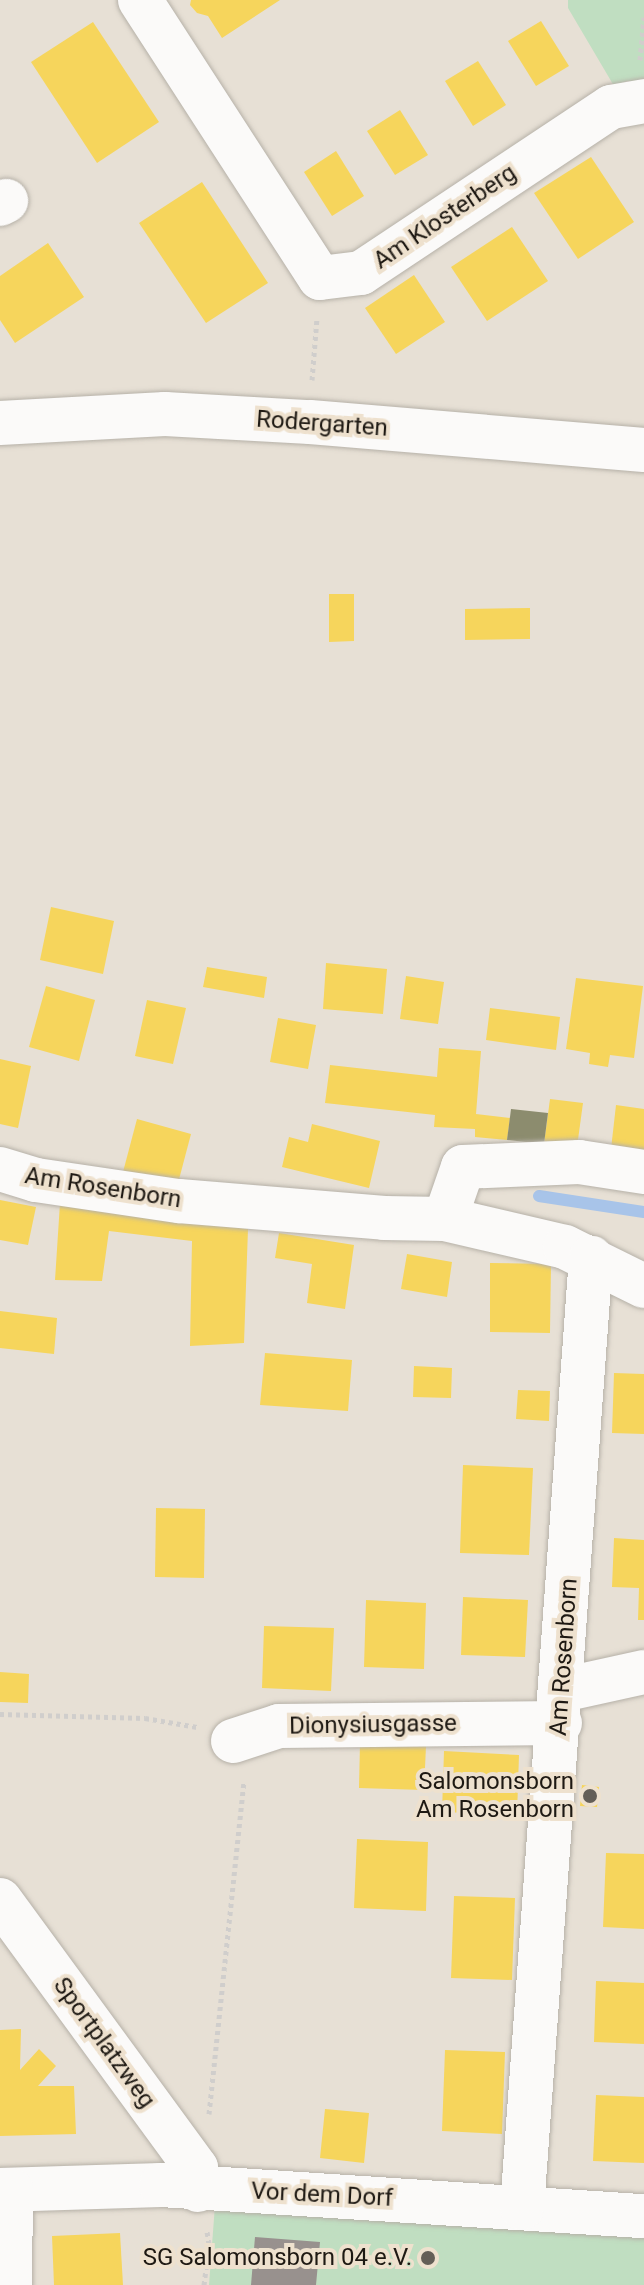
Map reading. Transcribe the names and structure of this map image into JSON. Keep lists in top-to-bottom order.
{
  "streets": {
    "street": [
      "Am Klosterberg",
      "Rodergarten",
      "Am Rosenborn",
      "Dionysiusgasse",
      "Sportplatzweg",
      "Vor dem Dorf"
    ]
  },
  "crossings": [
    ["Am Rosenborn", "Dionysiusgasse"],
    ["Am Rosenborn", "Vor dem Dorf"],
    ["Sportplatzweg", "Vor dem Dorf"]
  ],
  "places": ["Salomonsborn Am Rosenborn", "SG Salomonsborn 04 e.V."]
}
